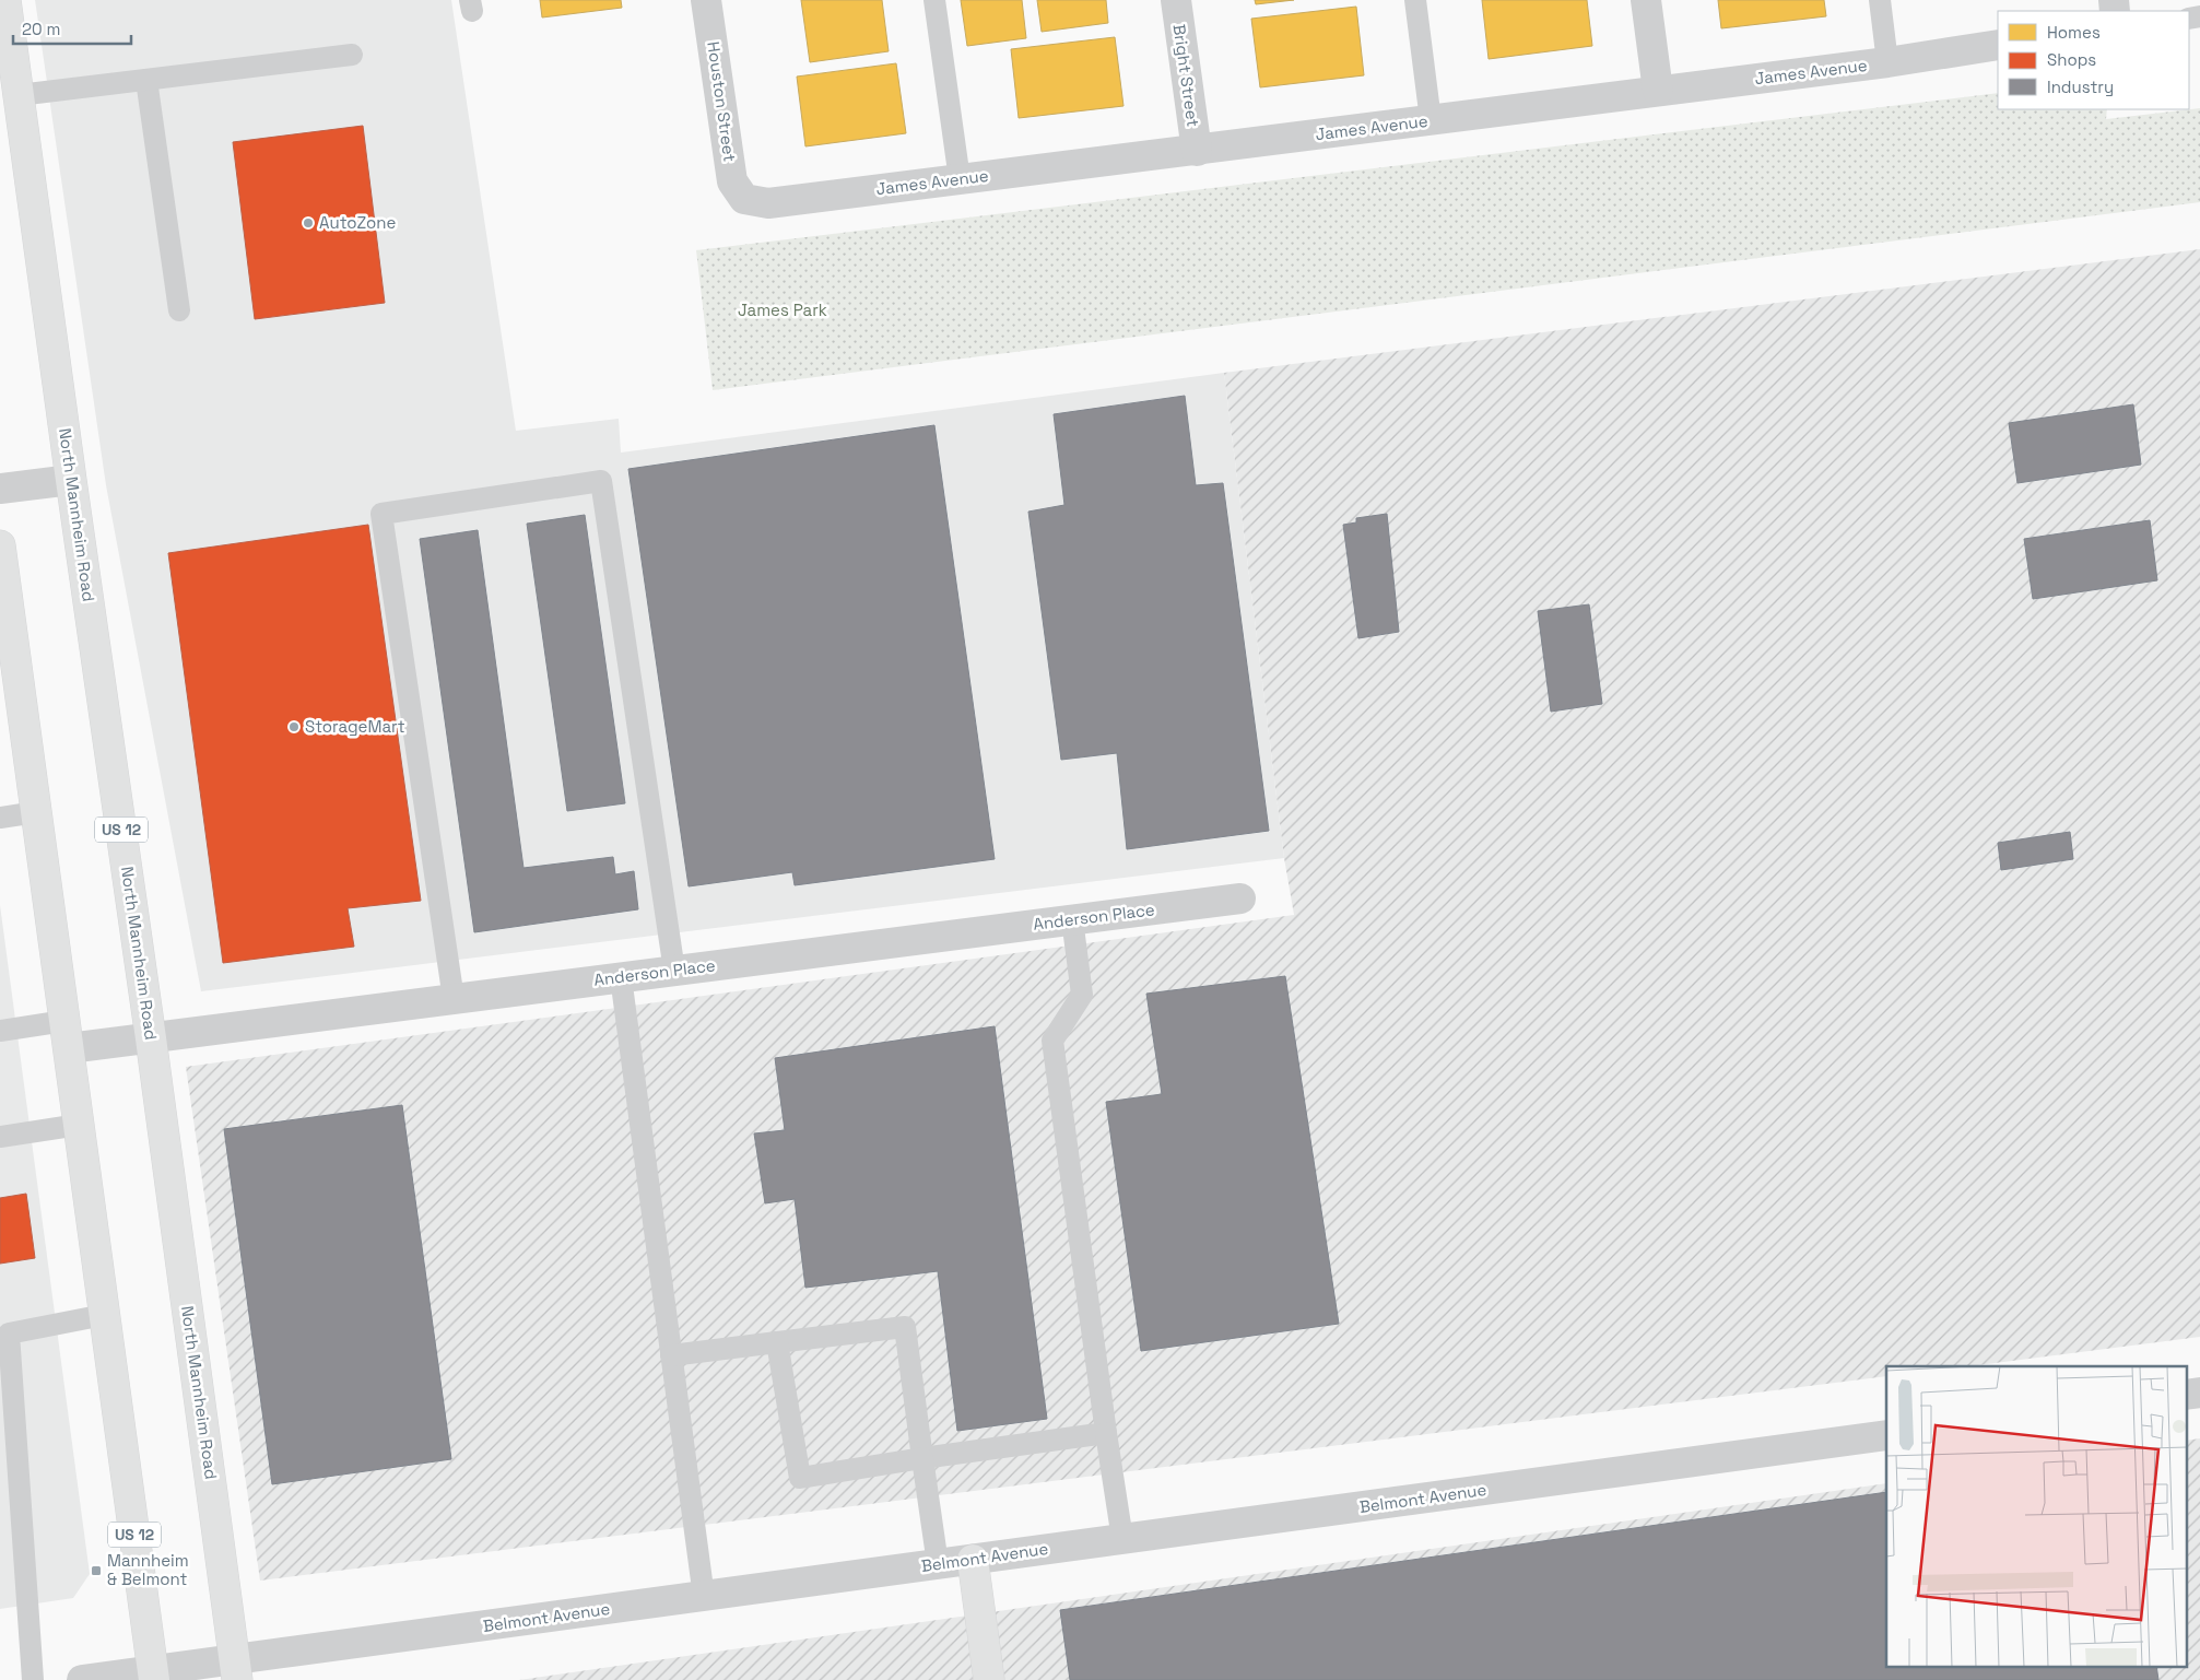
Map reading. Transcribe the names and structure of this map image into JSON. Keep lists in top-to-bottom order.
{
  "streets": {
    "main road": ["North Mannheim Road", "US 12"],
    "street": [
      "James Avenue",
      "Bright Street",
      "Houston Street",
      "Anderson Place",
      "Belmont Avenue"
    ]
  },
  "crossings": [
    ["James Avenue", "Bright Street"],
    ["James Avenue", "Houston Street"],
    ["North Mannheim Road", "Anderson Place"],
    ["North Mannheim Road", "Belmont Avenue"],
    ["US 12", "Anderson Place"],
    ["US 12", "Belmont Avenue"]
  ],
  "parks": ["James Park"],
  "places": {
    "other": ["AutoZone", "StorageMart"],
    "transit": ["Mannheim & Belmont"]
  },
  "legend": ["Homes", "Shops", "Industry"],
  "scale_bar": "20 m"
}
